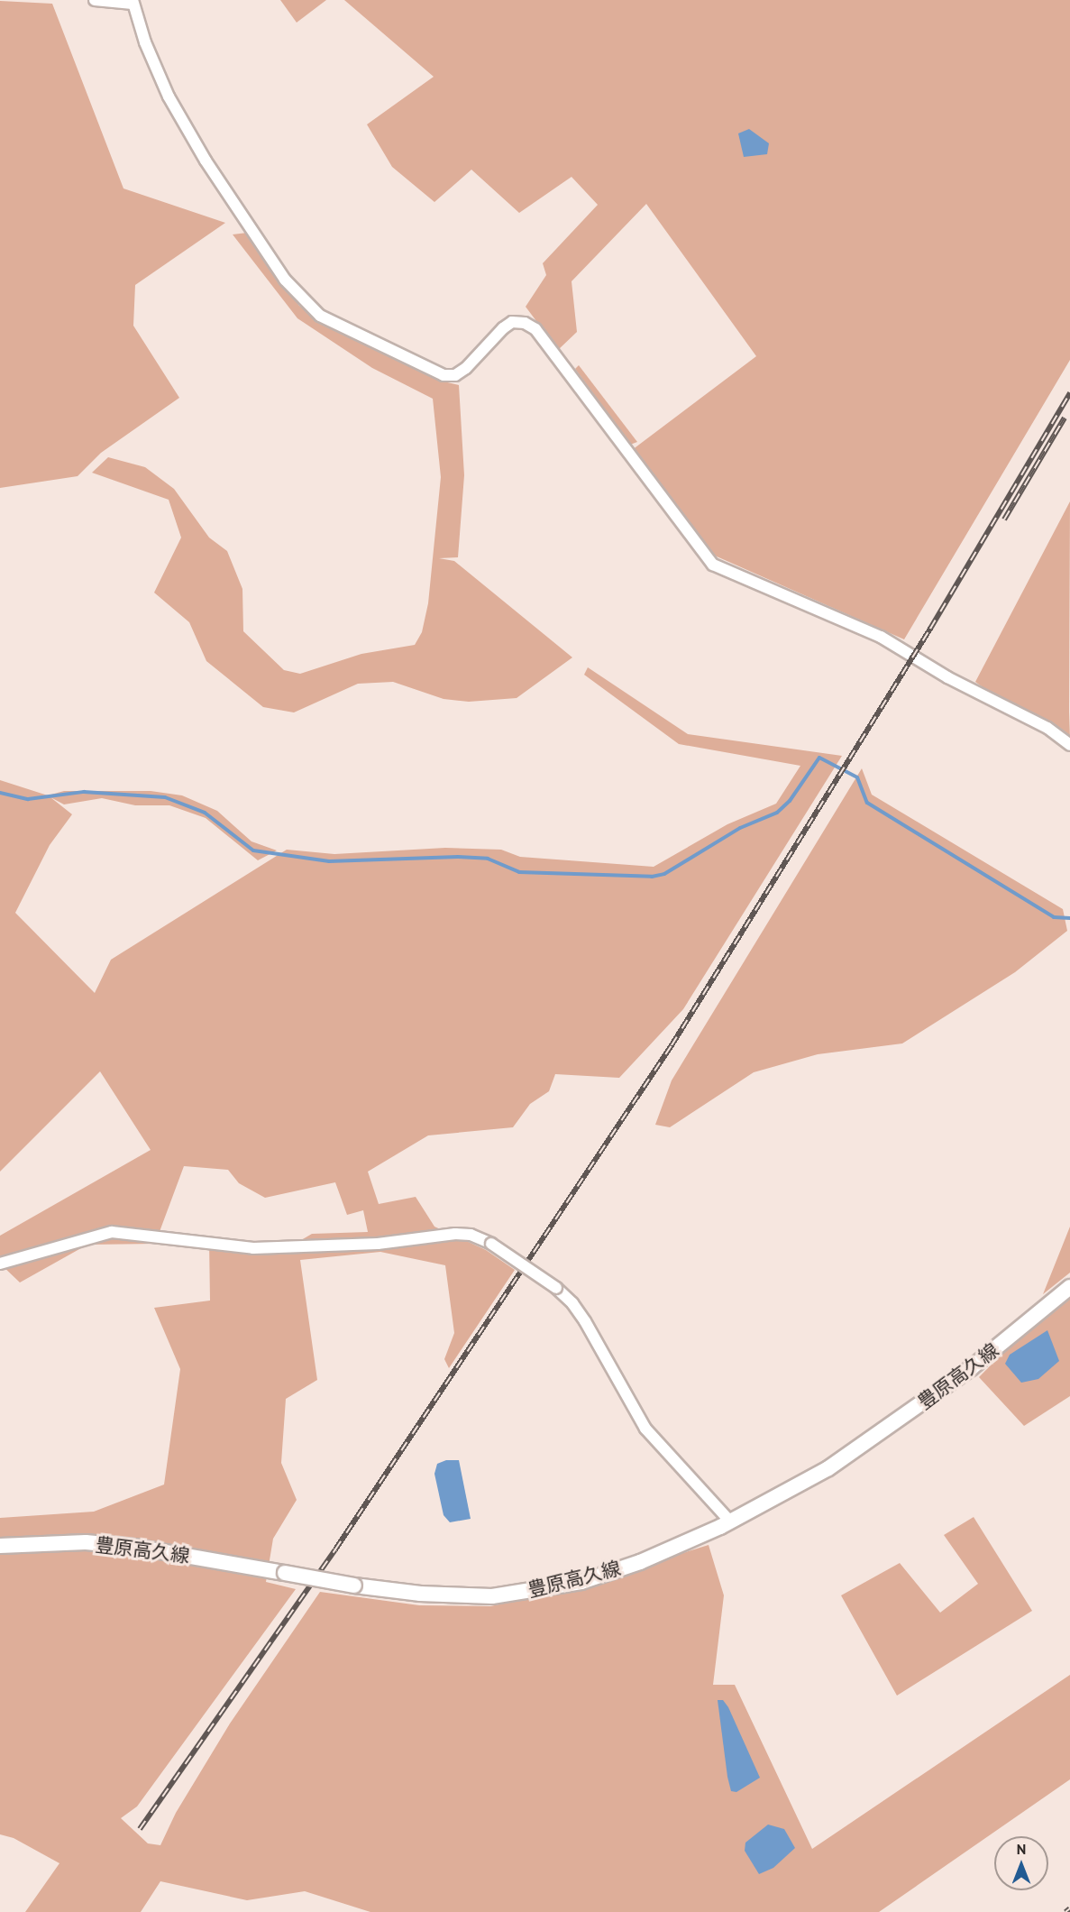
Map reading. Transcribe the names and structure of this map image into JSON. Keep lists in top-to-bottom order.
{
  "streets": {
    "main road": ["豊原高久線"]
  },
  "north": "top"
}
